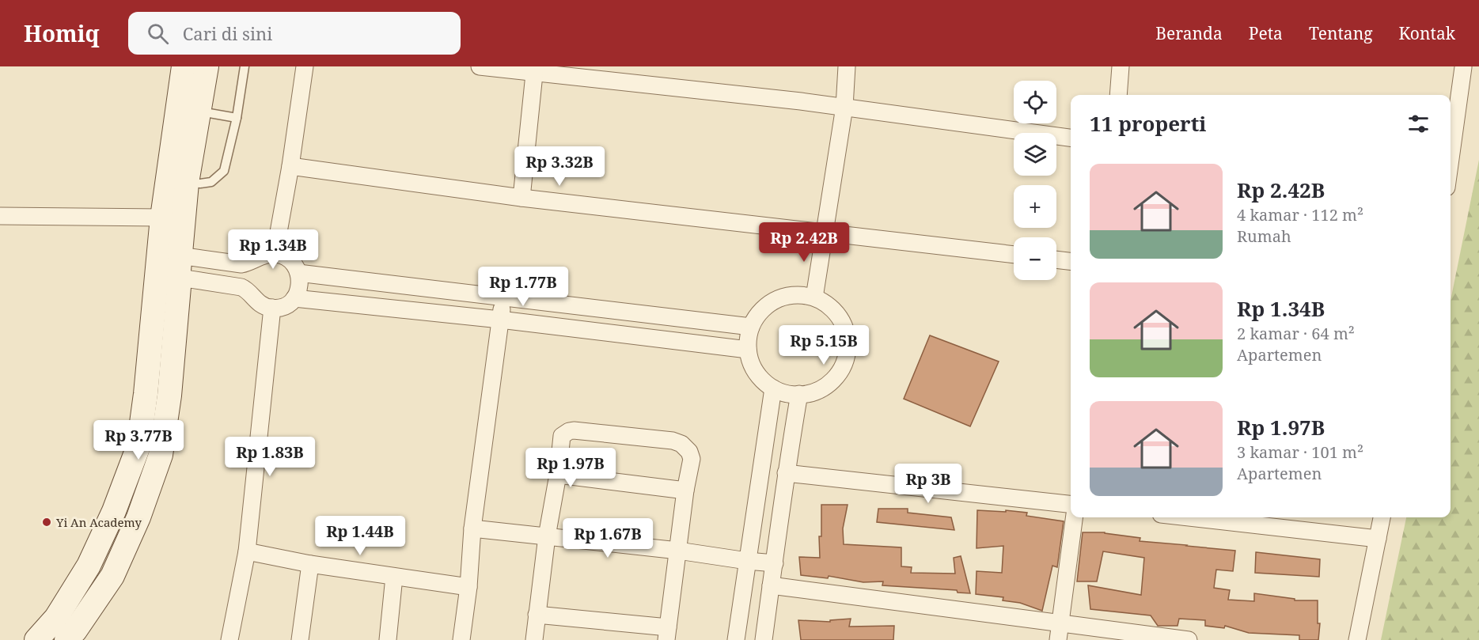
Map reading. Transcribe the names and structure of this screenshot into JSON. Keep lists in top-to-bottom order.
{
  "places": ["Yi An Academy"],
  "page": {
    "header": "Homiq",
    "search": "Cari di sini",
    "nav": [
      "Beranda",
      "Peta",
      "Tentang",
      "Kontak"
    ],
    "map_buttons": ["+", "−"],
    "heading": "11 properti",
    "price": [
      "Rp 3.32B",
      "Rp 2.42B",
      "Rp 1.34B",
      "Rp 1.77B",
      "Rp 5.15B",
      "Rp 3.77B",
      "Rp 1.83B",
      "Rp 1.97B",
      "Rp 3B",
      "Rp 1.44B",
      "Rp 1.67B"
    ],
    "list": [
      {
        "name": "Rp 2.42B",
        "note": "4 kamar · 112 m² · Rumah"
      },
      {
        "name": "Rp 1.34B",
        "note": "2 kamar · 64 m² · Apartemen"
      },
      {
        "name": "Rp 1.97B",
        "note": "3 kamar · 101 m² · Apartemen"
      }
    ]
  }
}
